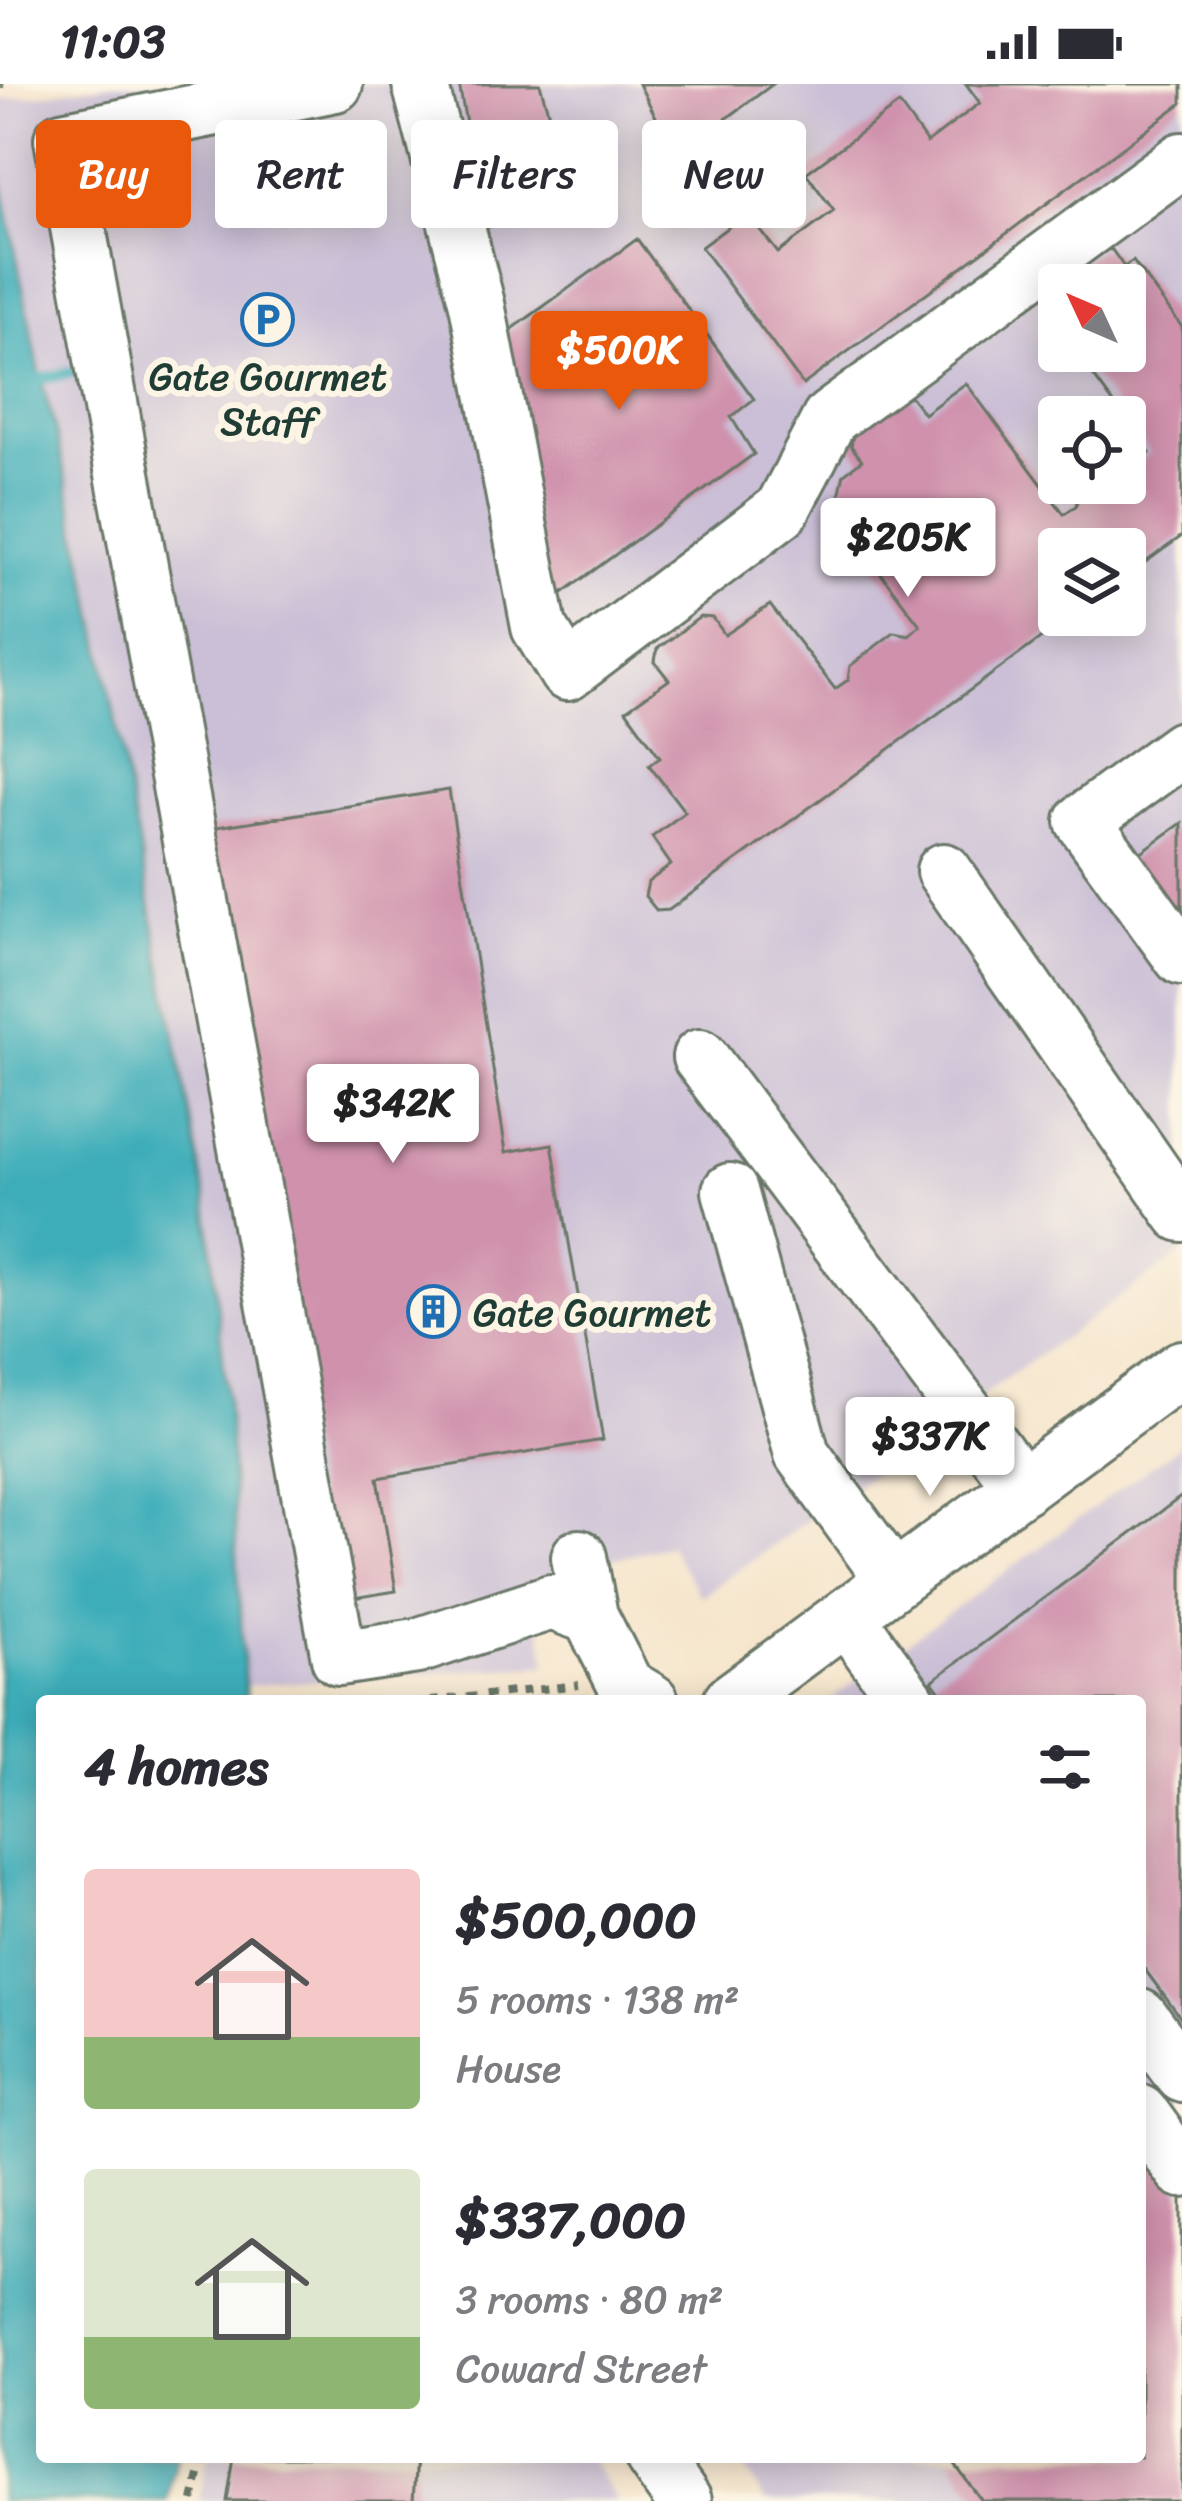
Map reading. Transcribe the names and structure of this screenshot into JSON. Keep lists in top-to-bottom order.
{
  "places": {
    "parking": ["Gate Gourmet Staff"],
    "building": ["Gate Gourmet"]
  },
  "north": "top left",
  "page": {
    "status": "11:03",
    "chip": [
      "Buy",
      "Rent",
      "Filters",
      "New"
    ],
    "price": [
      "$500K",
      "$205K",
      "$342K",
      "$337K"
    ],
    "heading": "4 homes",
    "list": [
      {
        "name": "$500,000",
        "note": "5 rooms · 138 m² · House"
      },
      {
        "name": "$337,000",
        "note": "3 rooms · 80 m² · Coward Street"
      }
    ]
  }
}
